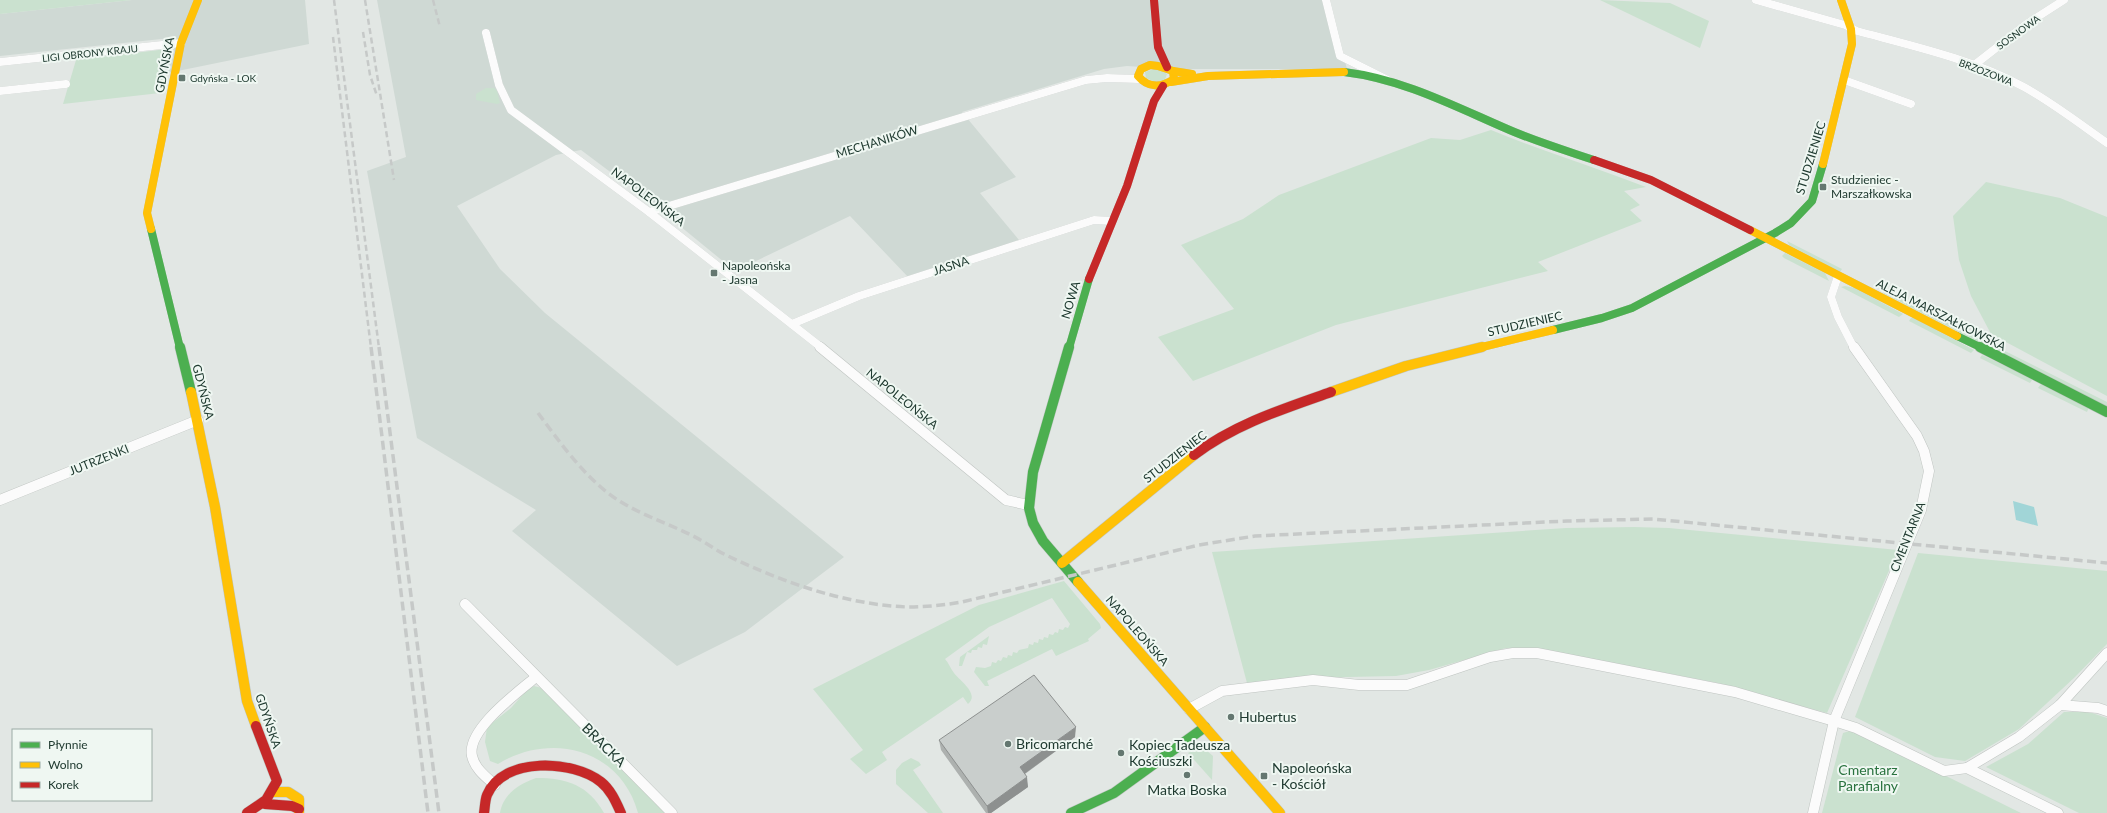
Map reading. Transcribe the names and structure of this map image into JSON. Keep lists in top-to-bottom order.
{
  "streets": {
    "main road": [
      "GDYŃSKA",
      "STUDZIENIEC",
      "NAPOLEOŃSKA",
      "NOWA",
      "ALEJA MARSZAŁKOWSKA"
    ],
    "street": [
      "SOSNOWA",
      "LIGI OBRONY KRAJU",
      "BRZOZOWA",
      "MECHANIKÓW",
      "JASNA",
      "JUTRZENKI",
      "CMENTARNA",
      "BRACKA"
    ]
  },
  "crossings": [
    ["SOSNOWA", "BRZOZOWA"],
    ["LIGI OBRONY KRAJU", "GDYŃSKA"],
    ["GDYŃSKA", "JUTRZENKI"],
    ["BRZOZOWA", "STUDZIENIEC"],
    ["MECHANIKÓW", "NAPOLEOŃSKA"],
    ["STUDZIENIEC", "NAPOLEOŃSKA"],
    ["STUDZIENIEC", "ALEJA MARSZAŁKOWSKA"],
    ["NAPOLEOŃSKA", "JASNA"],
    ["NAPOLEOŃSKA", "NOWA"],
    ["JASNA", "NOWA"],
    ["ALEJA MARSZAŁKOWSKA", "CMENTARNA"]
  ],
  "parks": ["Cmentarz Parafialny"],
  "places": {
    "transit": [
      "Gdyńska - LOK",
      "Studzieniec - Marszałkowska",
      "Napoleońska - Jasna",
      "Napoleońska - Kościół"
    ],
    "other": [
      "Hubertus",
      "Bricomarché",
      "Kopiec Tadeusza Kościuszki",
      "Matka Boska"
    ]
  },
  "legend": ["Płynnie", "Wolno", "Korek"]
}
